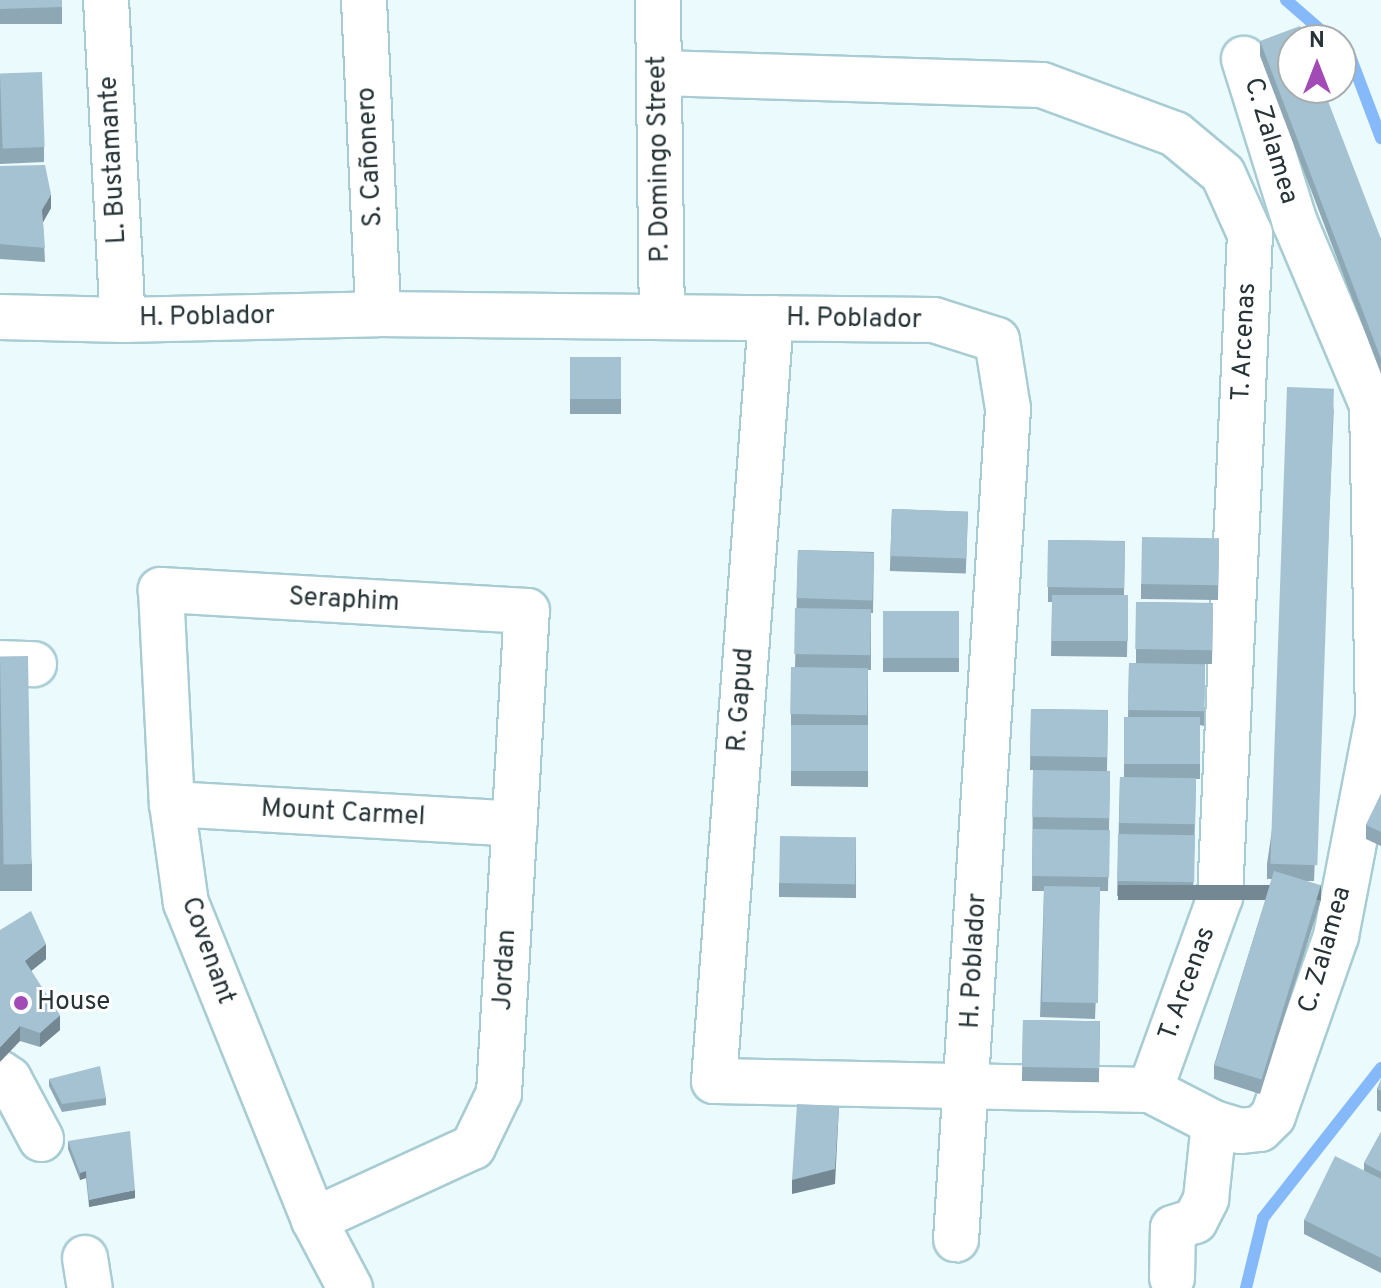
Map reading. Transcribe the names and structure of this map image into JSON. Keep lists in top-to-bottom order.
{
  "streets": {
    "street": [
      "C. Zalamea",
      "S. Cañonero",
      "P. Domingo Street",
      "L. Bustamante",
      "H. Poblador",
      "T. Arcenas",
      "Seraphim",
      "R. Gapud",
      "Mount Carmel",
      "Covenant",
      "Jordan"
    ]
  },
  "crossings": [
    ["C. Zalamea", "H. Poblador"],
    ["C. Zalamea", "T. Arcenas"],
    ["C. Zalamea", "R. Gapud"],
    ["S. Cañonero", "H. Poblador"],
    ["P. Domingo Street", "H. Poblador"],
    ["P. Domingo Street", "T. Arcenas"],
    ["L. Bustamante", "H. Poblador"],
    ["H. Poblador", "R. Gapud"],
    ["Seraphim", "Covenant"],
    ["Seraphim", "Jordan"],
    ["Mount Carmel", "Covenant"],
    ["Mount Carmel", "Jordan"],
    ["Covenant", "Jordan"]
  ],
  "places": ["House"],
  "north": "top"
}
